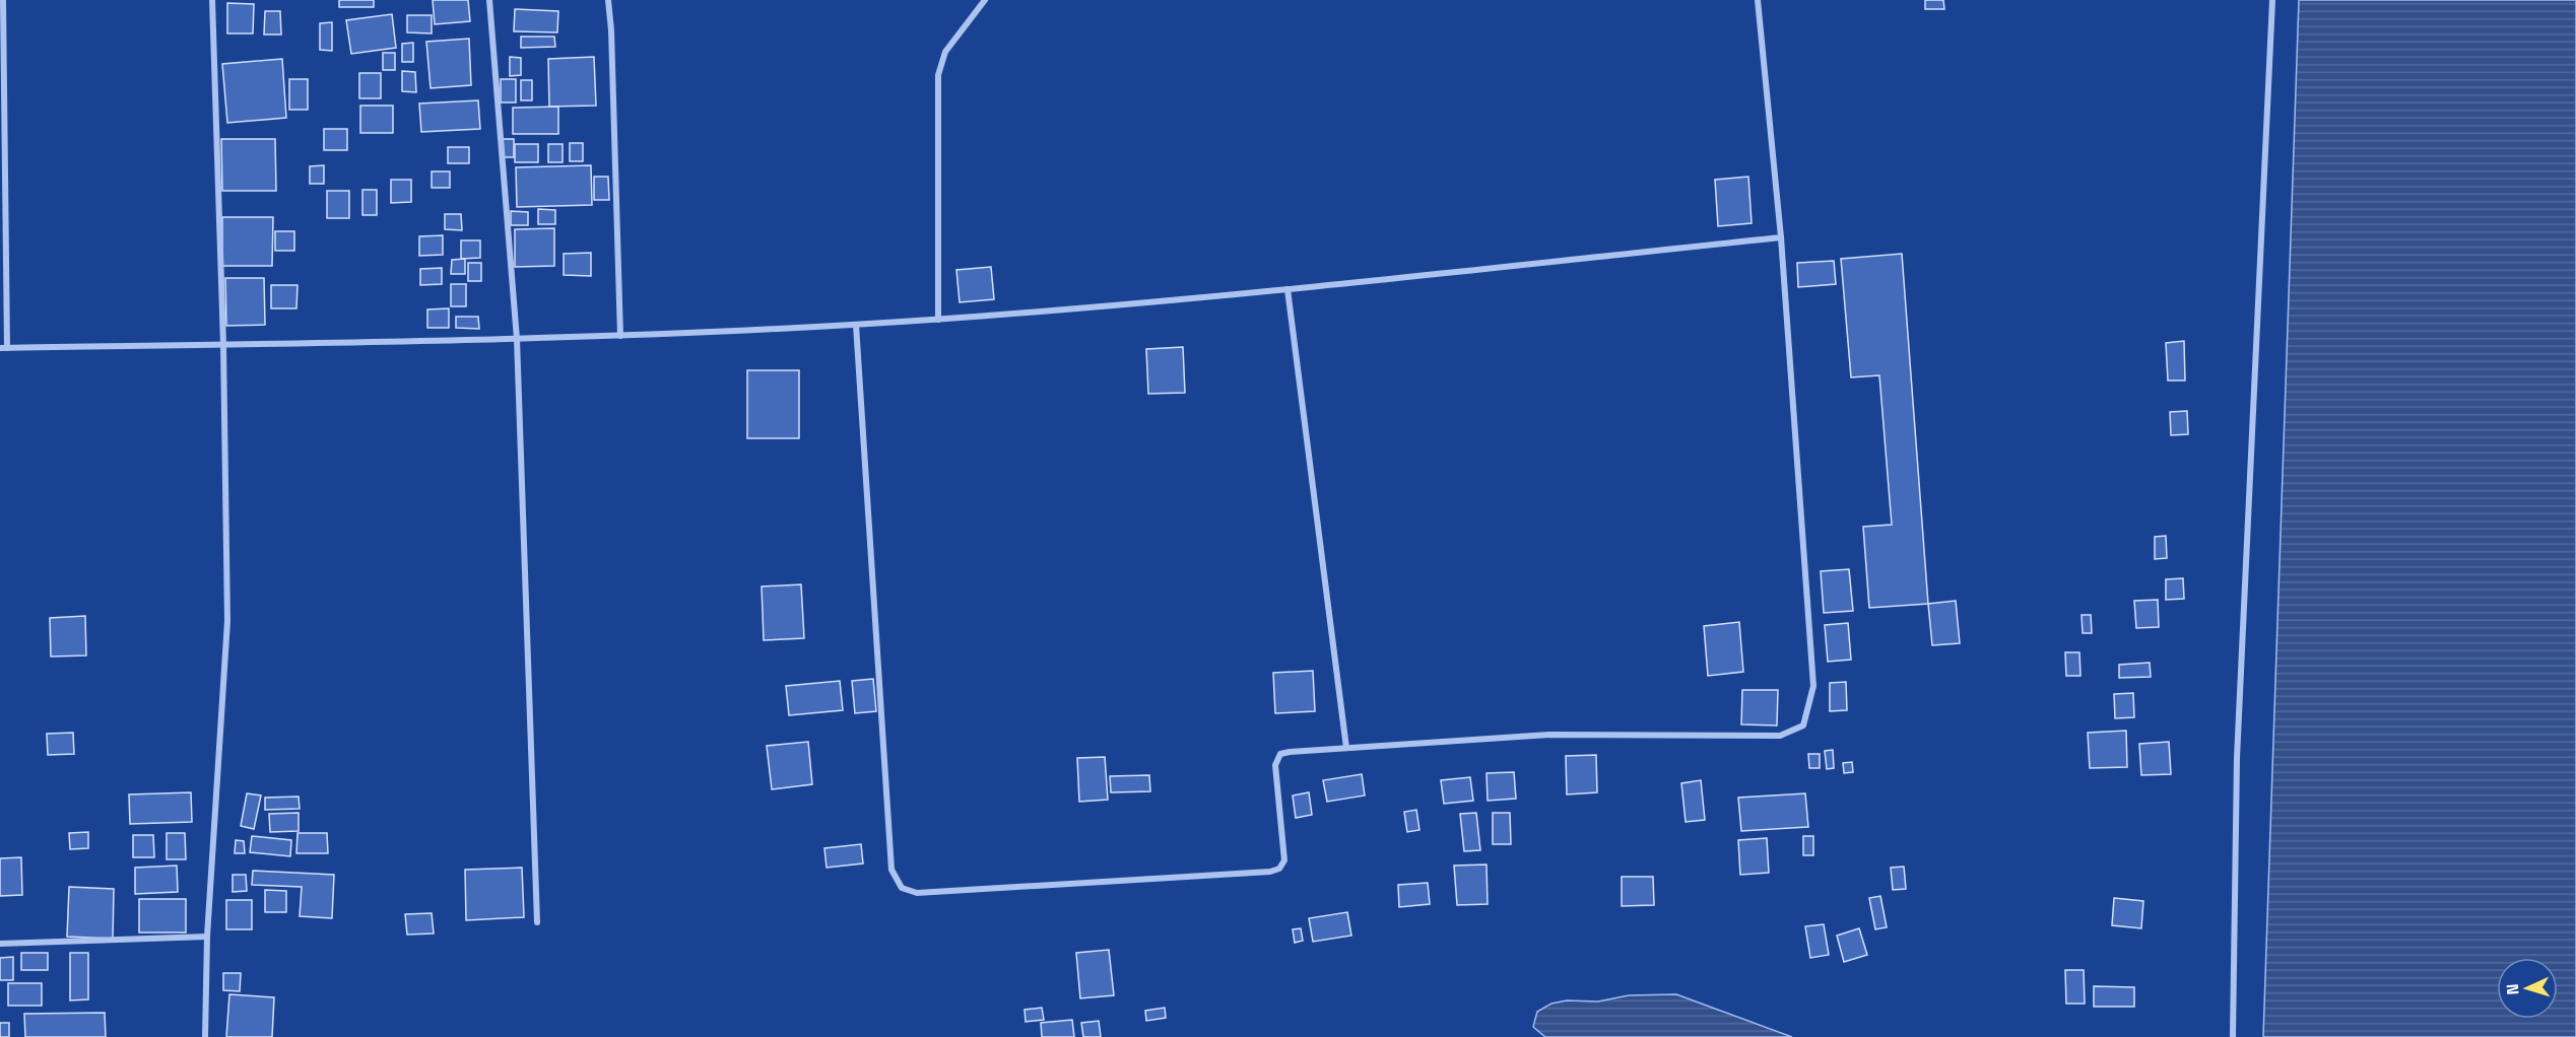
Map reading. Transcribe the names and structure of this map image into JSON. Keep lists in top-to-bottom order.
{
  "north": "left"
}
